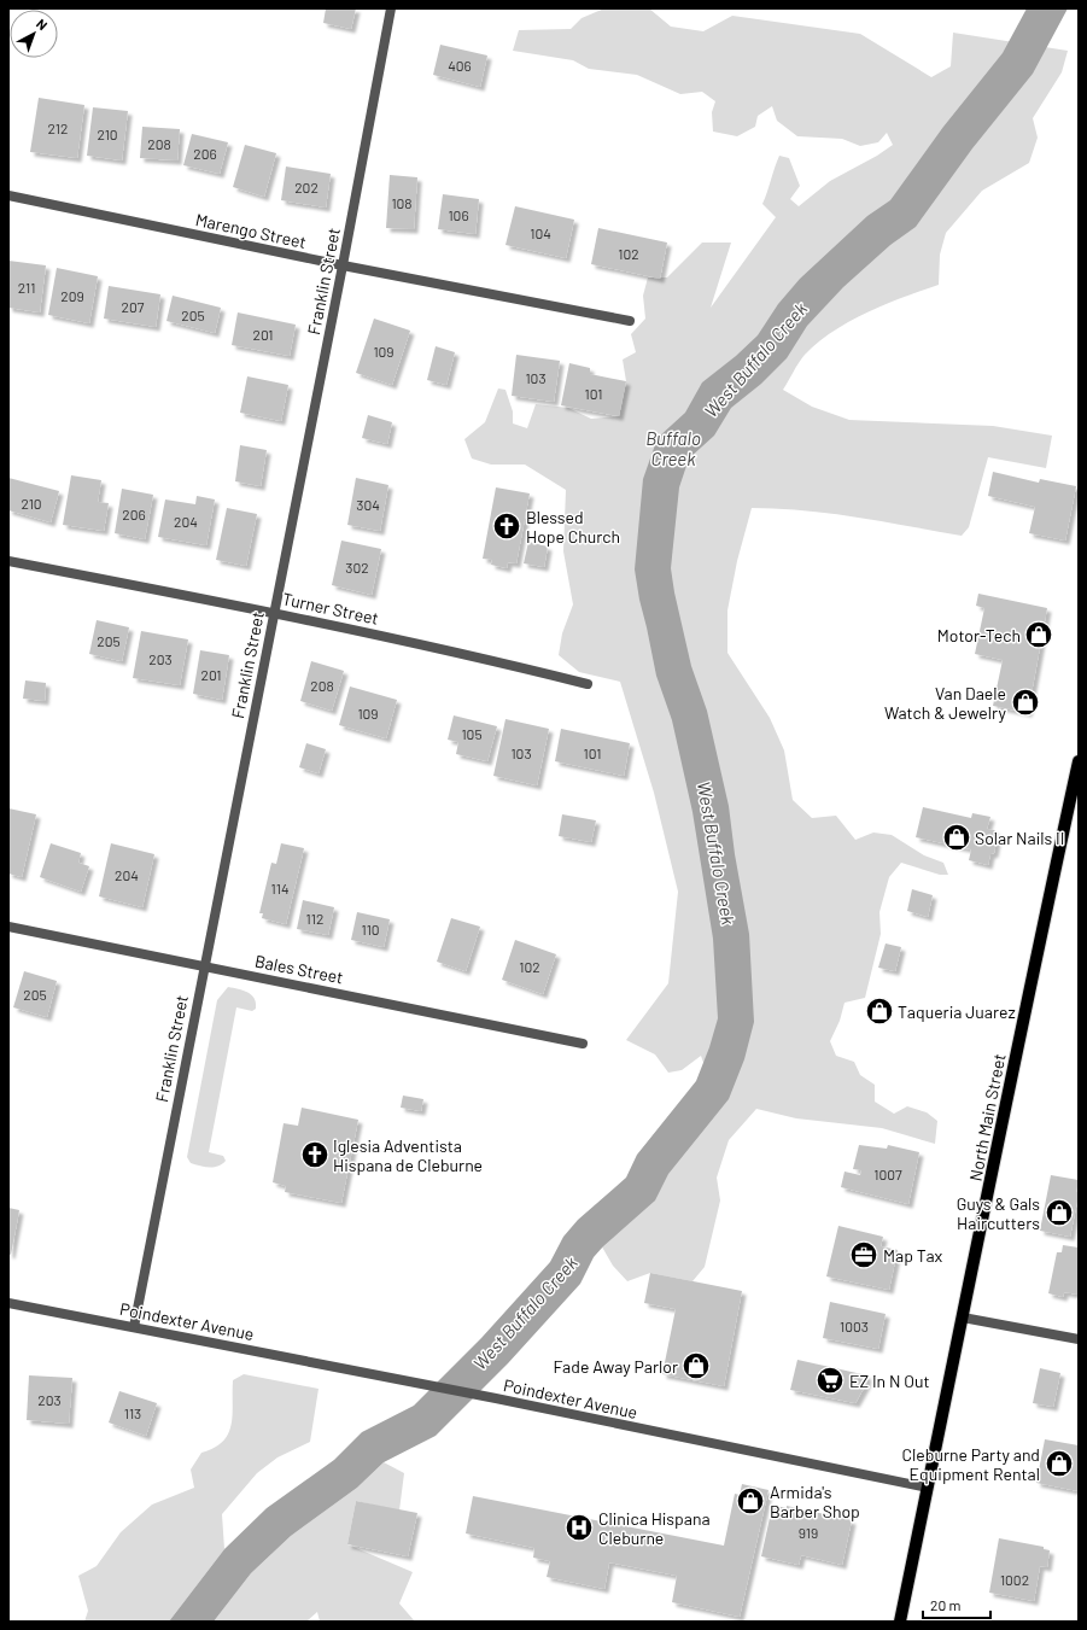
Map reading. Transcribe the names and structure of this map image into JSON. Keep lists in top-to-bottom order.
{
  "streets": {
    "main road": ["North Main Street"],
    "street": [
      "Marengo Street",
      "Franklin Street",
      "Turner Street",
      "Bales Street",
      "Poindexter Avenue"
    ]
  },
  "crossings": [
    ["Marengo Street", "Franklin Street"],
    ["Franklin Street", "Turner Street"],
    ["Franklin Street", "Bales Street"],
    ["Franklin Street", "Poindexter Avenue"],
    ["North Main Street", "Poindexter Avenue"]
  ],
  "water": ["West Buffalo Creek", "Buffalo Creek"],
  "places": {
    "church": ["Blessed Hope Church", "Iglesia Adventista Hispana de Cleburne"],
    "shop": [
      "Motor-Tech",
      "Van Daele Watch & Jewelry",
      "Solar Nails II",
      "Taqueria Juarez",
      "Guys & Gals Haircutters",
      "Fade Away Parlor",
      "Cleburne Party and Equipment Rental",
      "Armida's Barber Shop"
    ],
    "office": ["Map Tax"],
    "supermarket": ["EZ In N Out"],
    "hospital": ["Clinica Hispana Cleburne"]
  },
  "house_numbers": [
    "406",
    "212",
    "210",
    "208",
    "206",
    "202",
    "108",
    "106",
    "104",
    "102",
    "211",
    "209",
    "207",
    "205",
    "201",
    "109",
    "103",
    "101",
    "210",
    "304",
    "206",
    "204",
    "302",
    "205",
    "203",
    "201",
    "208",
    "109",
    "105",
    "103",
    "101",
    "204",
    "114",
    "112",
    "110",
    "102",
    "205",
    "1007",
    "1003",
    "203",
    "113",
    "919",
    "1002"
  ],
  "scale_bar": "20 m",
  "north": "top right"
}
